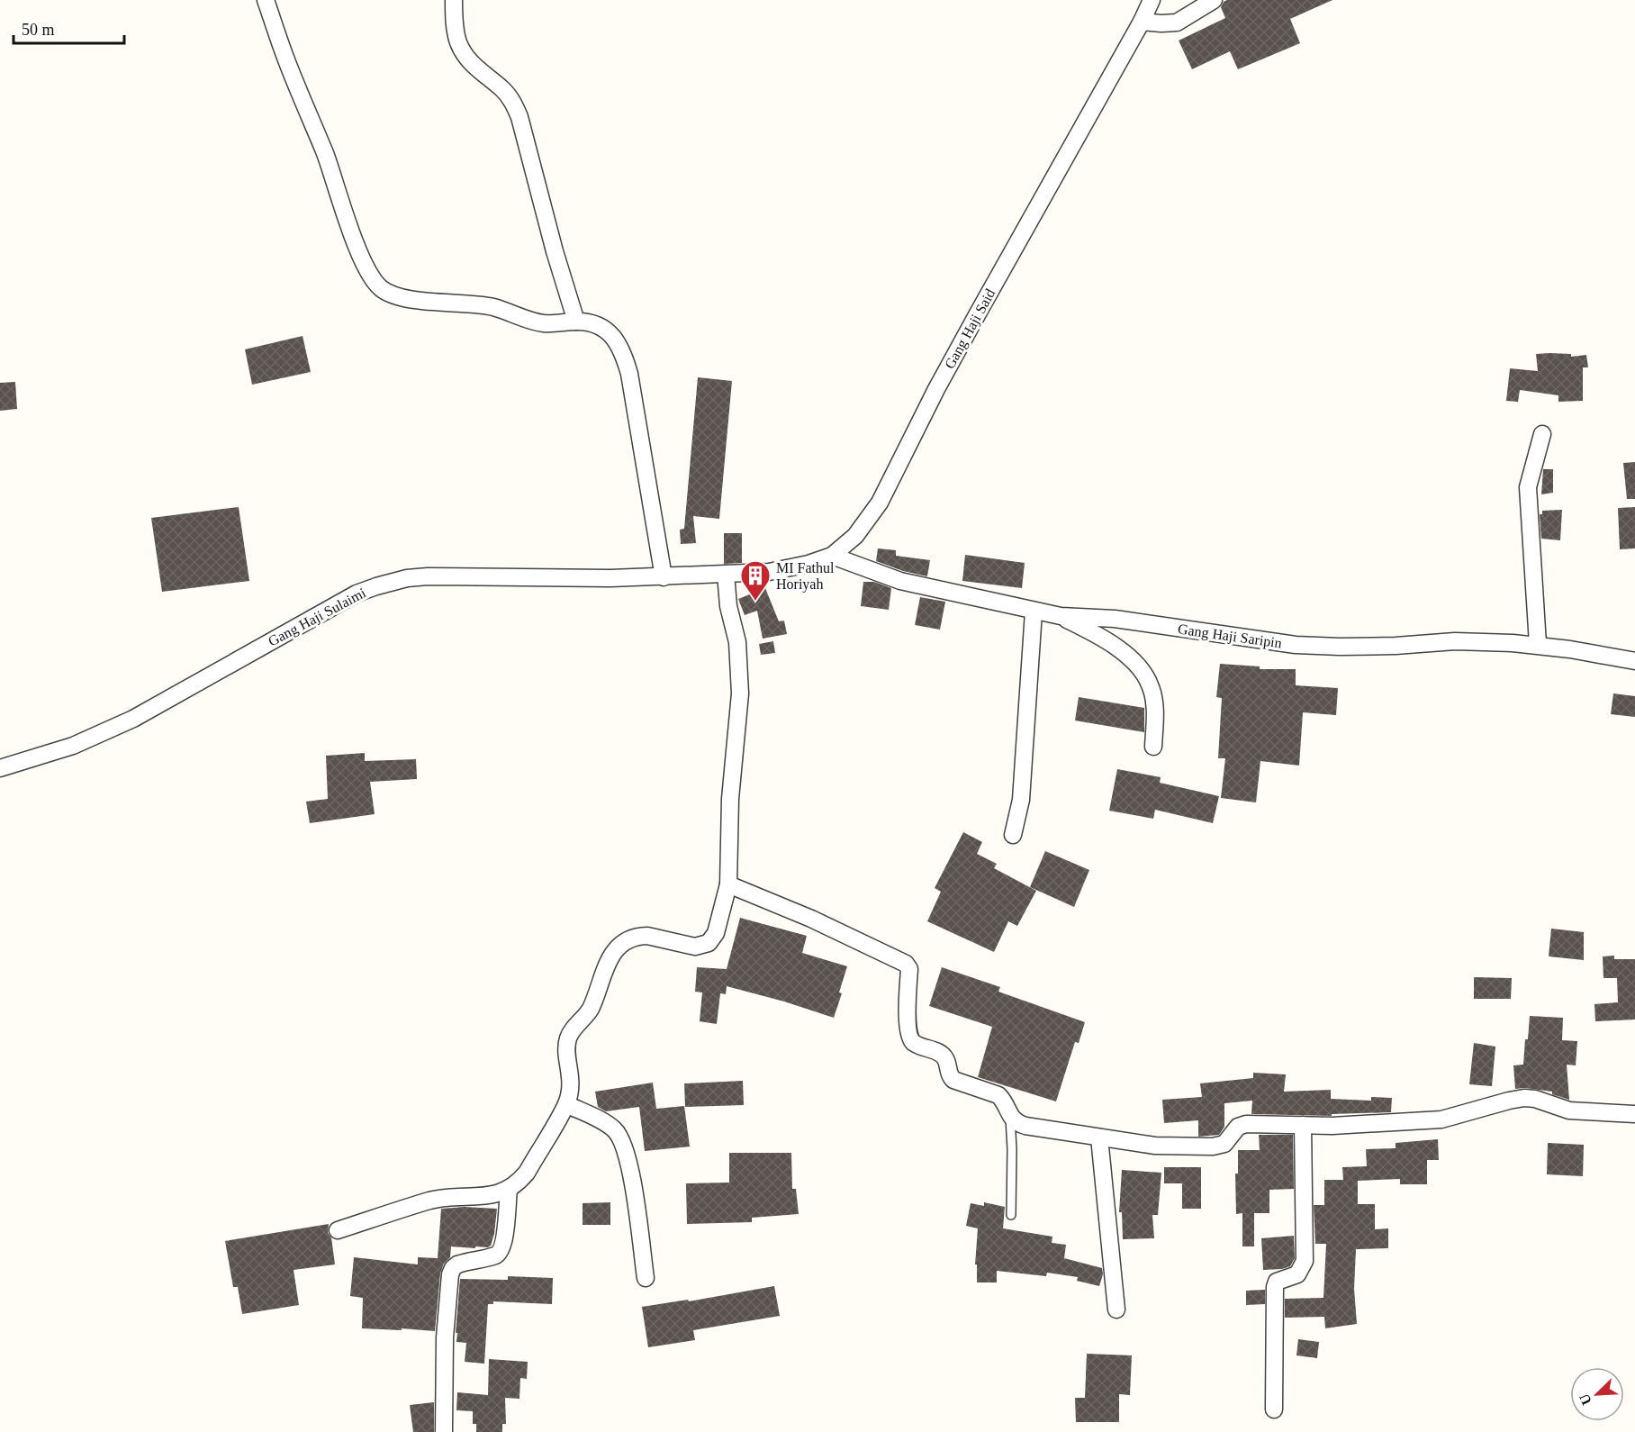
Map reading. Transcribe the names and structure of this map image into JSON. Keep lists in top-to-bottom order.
{
  "streets": {
    "street": ["Gang Haji Said", "Gang Haji Sulaimi", "Gang Haji Saripin"]
  },
  "crossings": [
    ["Gang Haji Said", "Gang Haji Sulaimi"],
    ["Gang Haji Said", "Gang Haji Saripin"]
  ],
  "places": {
    "building": ["MI Fathul Horiyah"]
  },
  "scale_bar": "50 m",
  "north": "bottom left"
}
